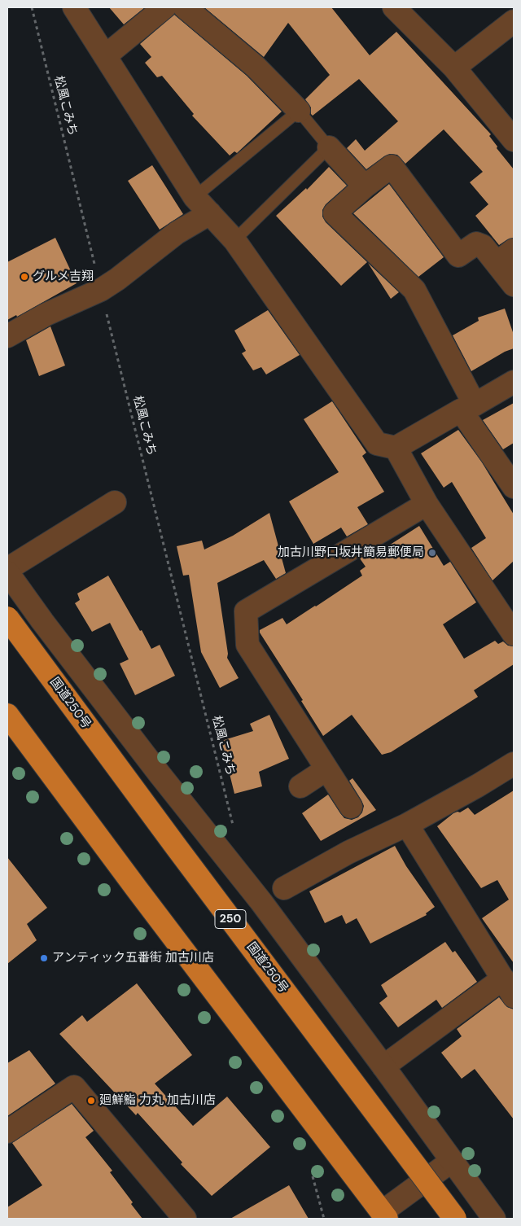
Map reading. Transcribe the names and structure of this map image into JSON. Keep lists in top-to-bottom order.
{
  "streets": {
    "highway": ["国道250号", "250"],
    "path": ["松風こみち"]
  },
  "places": [
    "グルメ吉翔",
    "加古川野口坂井簡易郵便局",
    "アンティック五番街 加古川店",
    "廻鮮鮨 力丸 加古川店"
  ]
}
